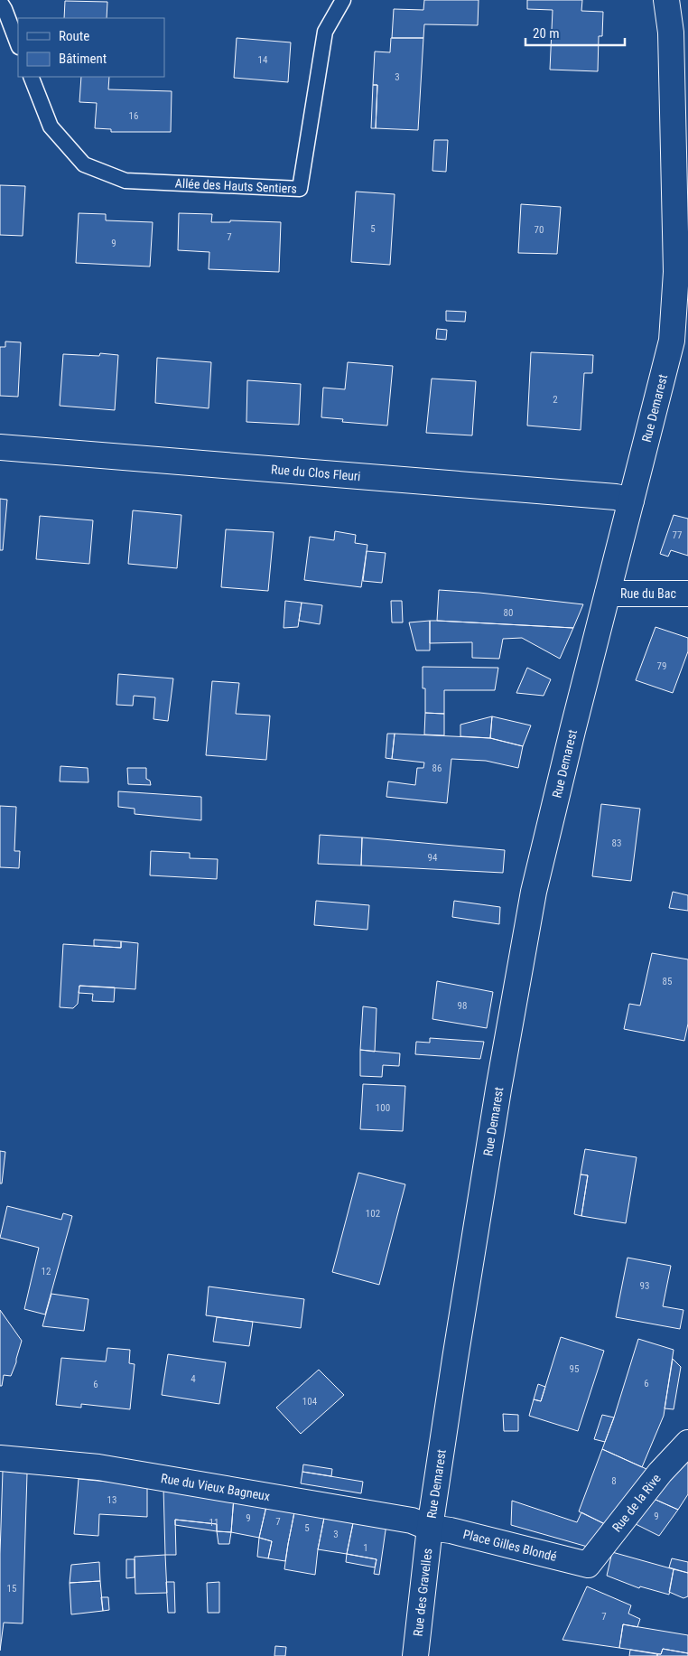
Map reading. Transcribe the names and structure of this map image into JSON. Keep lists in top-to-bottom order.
{
  "streets": {
    "street": [
      "Rue Demarest",
      "Rue du Clos Fleuri",
      "Rue du Bac",
      "Rue du Vieux Bagneux",
      "Rue de la Rive",
      "Place Gilles Blondé",
      "Rue des Gravelles"
    ],
    "lane": ["Allée des Hauts Sentiers"]
  },
  "crossings": [
    ["Rue Demarest", "Rue du Clos Fleuri"],
    ["Rue Demarest", "Rue du Bac"],
    ["Rue Demarest", "Rue du Vieux Bagneux"],
    ["Rue Demarest", "Place Gilles Blondé"],
    ["Rue Demarest", "Rue des Gravelles"],
    ["Rue du Vieux Bagneux", "Place Gilles Blondé"],
    ["Rue du Vieux Bagneux", "Rue des Gravelles"],
    ["Rue de la Rive", "Place Gilles Blondé"],
    ["Place Gilles Blondé", "Rue des Gravelles"]
  ],
  "house_numbers": [
    "14",
    "3",
    "16",
    "5",
    "70",
    "7",
    "9",
    "2",
    "77",
    "80",
    "79",
    "86",
    "83",
    "94",
    "85",
    "98",
    "100",
    "102",
    "12",
    "93",
    "95",
    "4",
    "6",
    "6",
    "104",
    "8",
    "13",
    "9",
    "9",
    "7",
    "11",
    "5",
    "3",
    "1",
    "15",
    "7"
  ],
  "legend": ["Route", "Bâtiment"],
  "scale_bar": "20 m"
}
